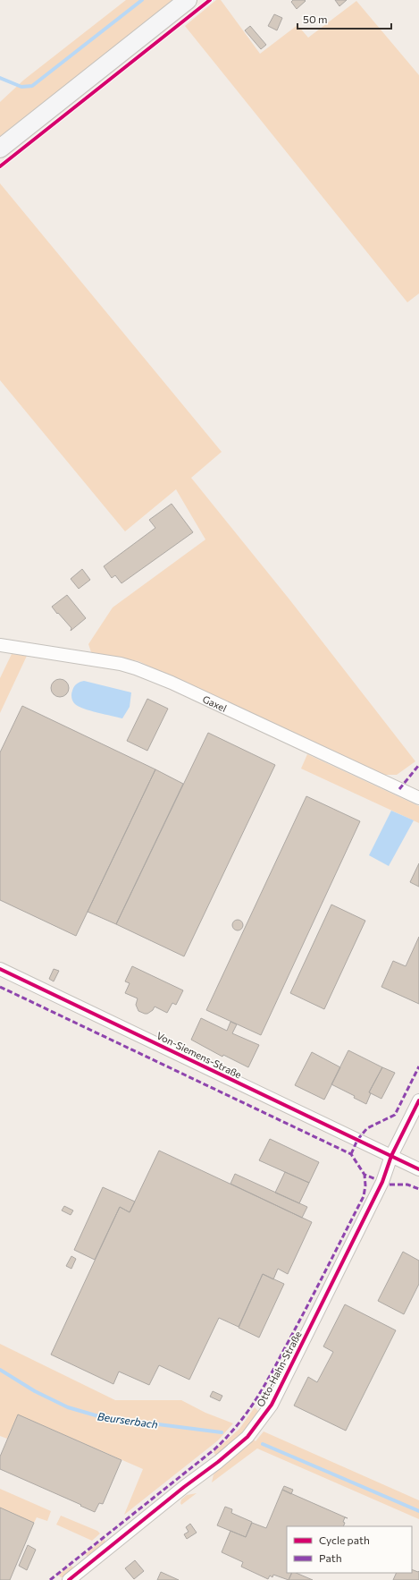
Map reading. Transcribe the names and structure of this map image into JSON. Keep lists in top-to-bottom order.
{
  "streets": {
    "street": ["Gaxel", "Von-Siemens-Straße", "Otto-Hahn-Straße"]
  },
  "crossings": [
    ["Von-Siemens-Straße", "Otto-Hahn-Straße"]
  ],
  "water": ["Beurserbach"],
  "legend": ["Cycle path", "Path"],
  "scale_bar": "50 m"
}
